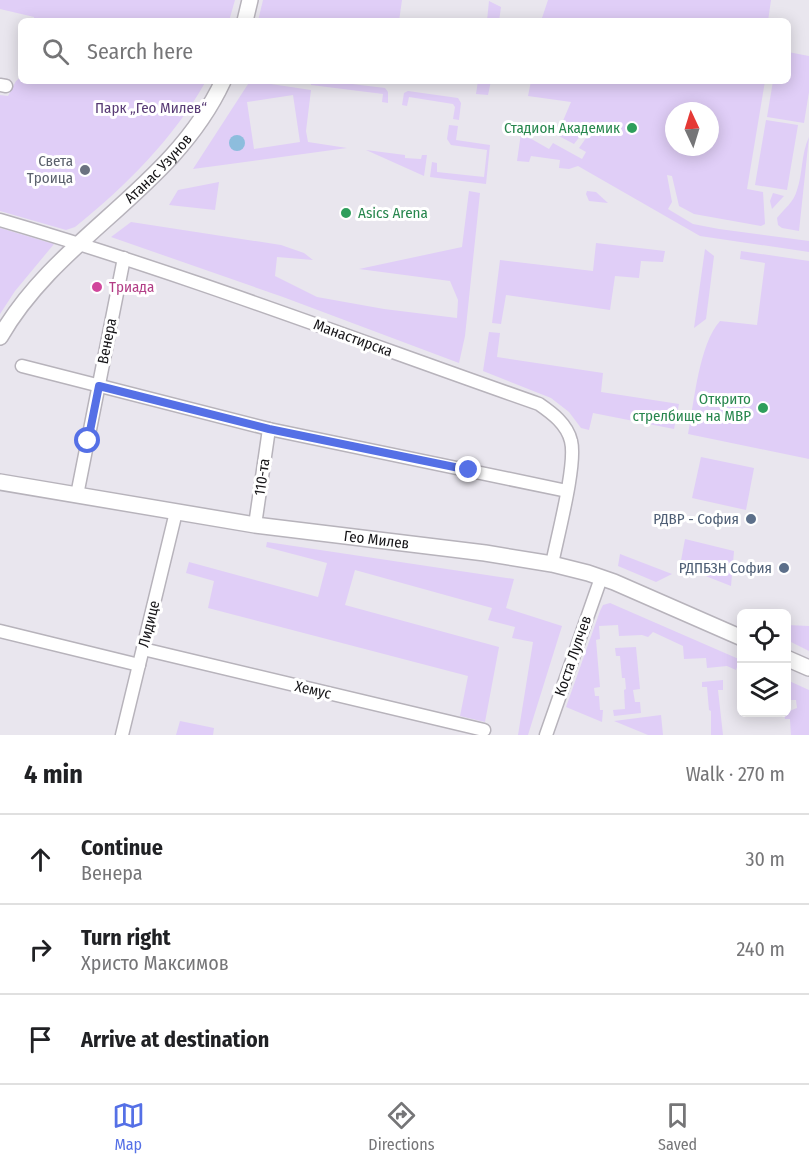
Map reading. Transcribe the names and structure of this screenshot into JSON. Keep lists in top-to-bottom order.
{
  "streets": {
    "street": [
      "Атанас Узунов",
      "Манастирска",
      "Венера",
      "110-та",
      "Гео Милев",
      "Лидице",
      "Коста Лулчев",
      "Хемус"
    ]
  },
  "crossings": [
    ["Атанас Узунов", "Манастирска"],
    ["Манастирска", "Венера"],
    ["Манастирска", "Гео Милев"],
    ["Венера", "Гео Милев"],
    ["110-та", "Гео Милев"],
    ["Гео Милев", "Лидице"],
    ["Гео Милев", "Коста Лулчев"],
    ["Лидице", "Хемус"]
  ],
  "parks": ["Парк „Гео Милев“"],
  "places": [
    "Стадион Академик",
    "Света Троица",
    "Asics Arena",
    "Триада",
    "Открито стрелбище на МВР",
    "РДВР - София",
    "РДПБЗН София"
  ],
  "north": "top",
  "page": {
    "search": "Search here",
    "heading": ["4 min", "Walk · 270 m"],
    "list": [
      ["Continue", "Венера", "30 m"],
      ["Turn right", "Христо Максимов", "240 m"],
      "Arrive at destination"
    ],
    "nav": ["Map", "Directions", "Saved"]
  }
}
